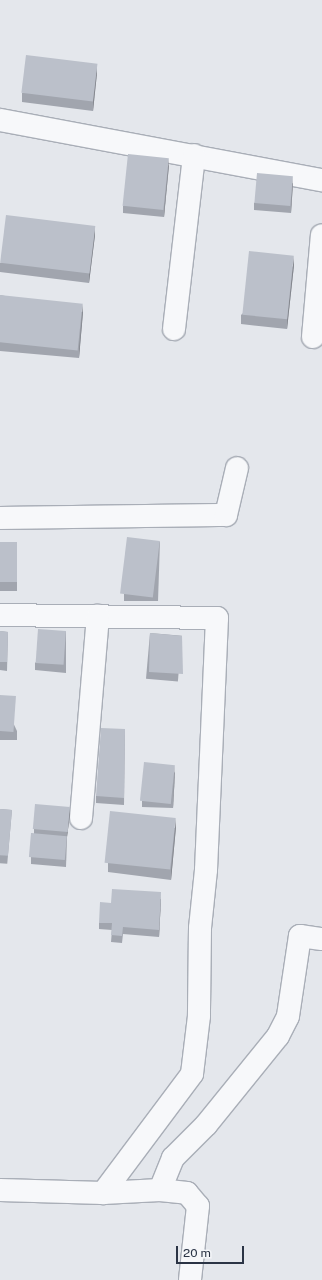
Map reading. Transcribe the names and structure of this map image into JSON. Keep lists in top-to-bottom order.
{
  "scale_bar": "20 m"
}
